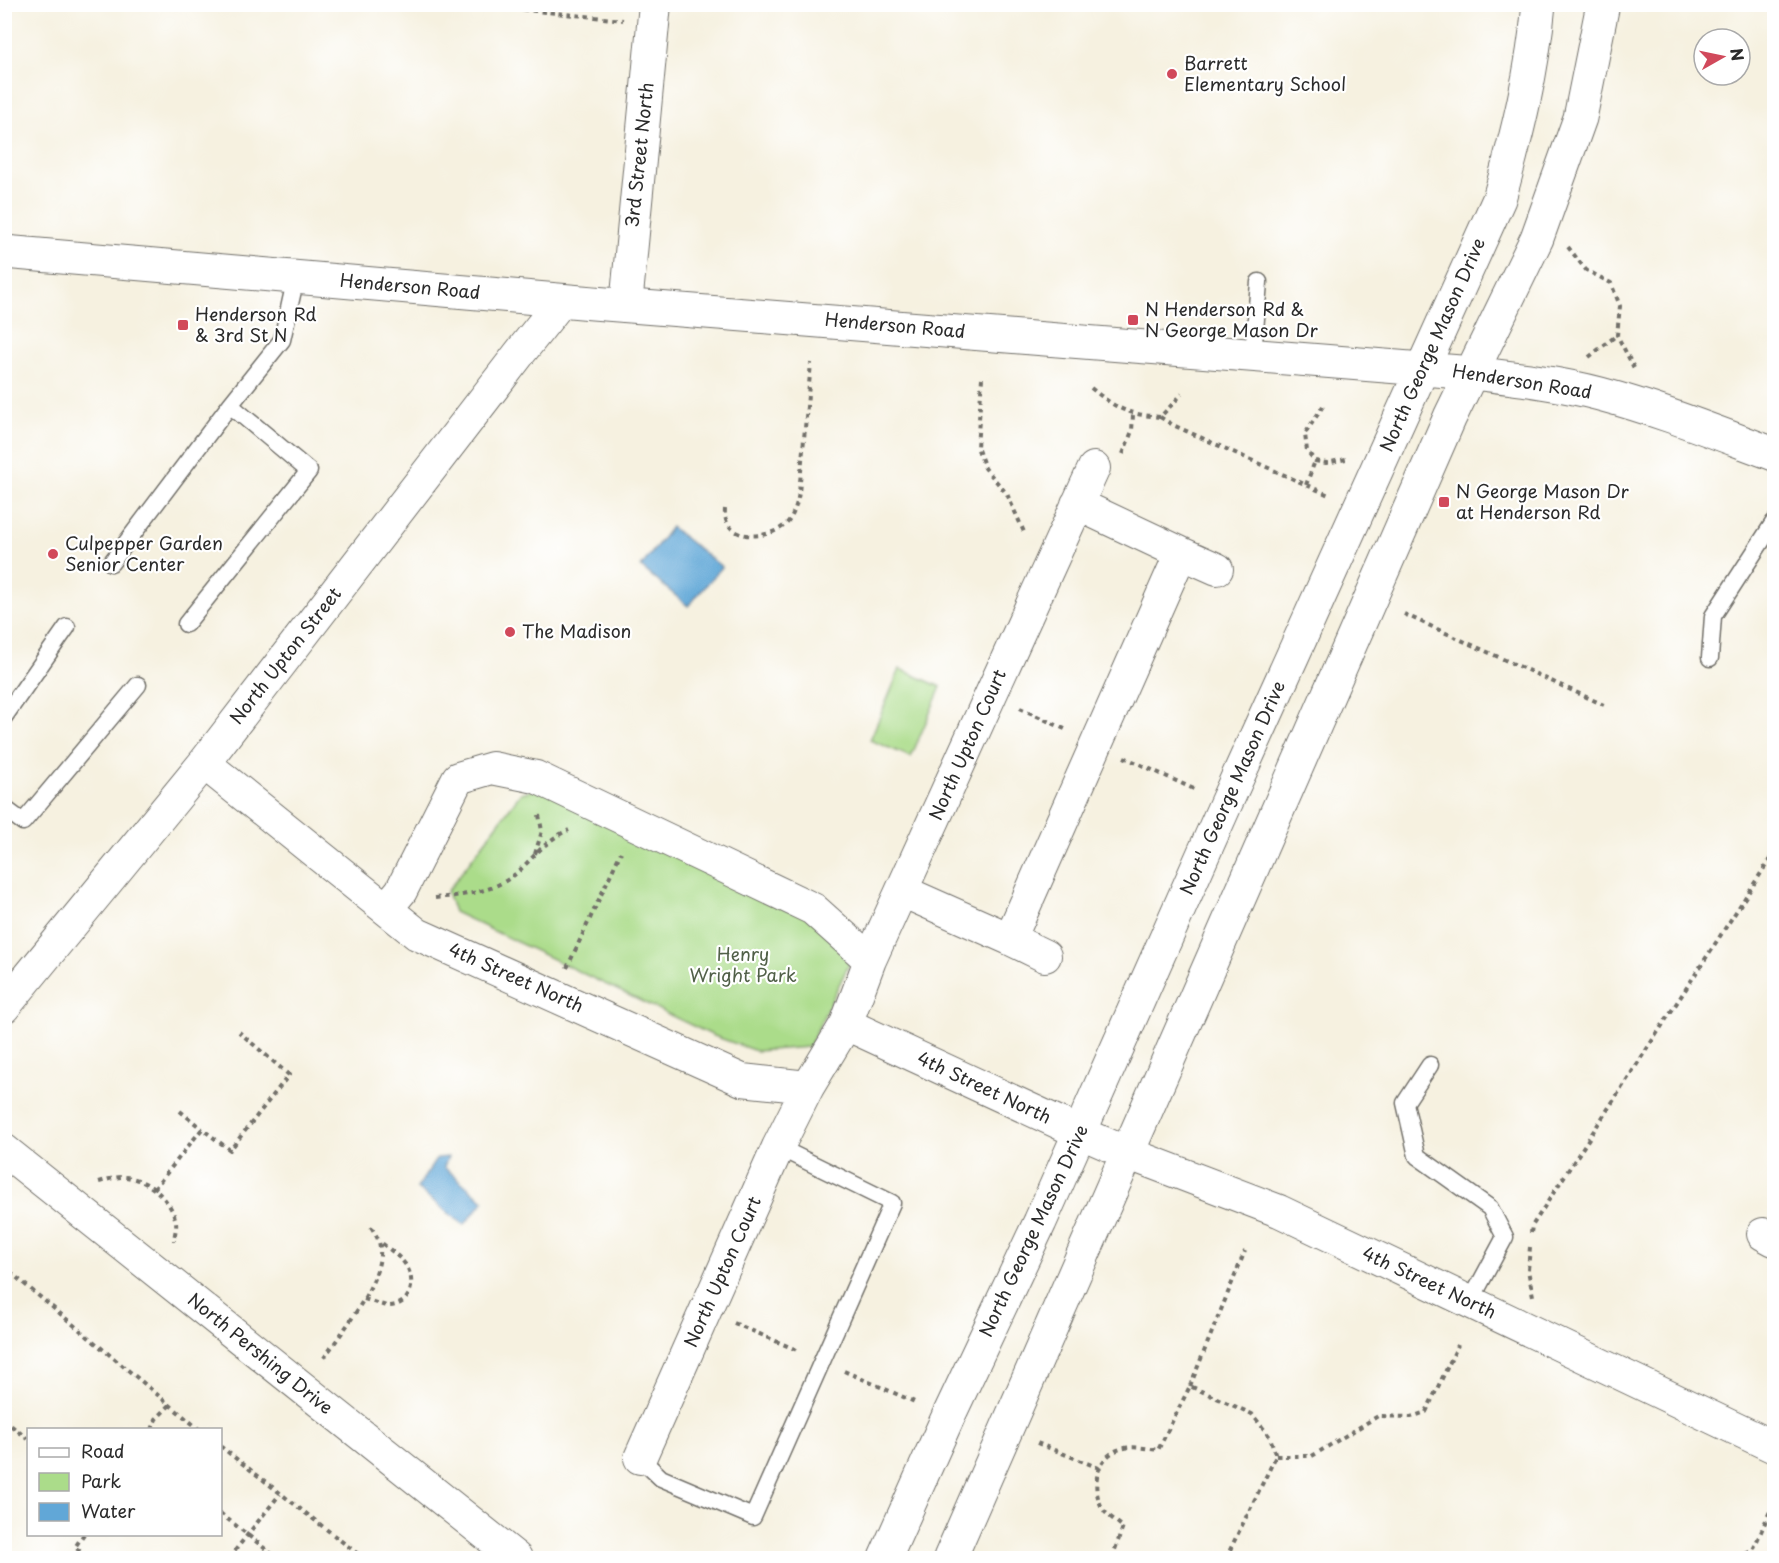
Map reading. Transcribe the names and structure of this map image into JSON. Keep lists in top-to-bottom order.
{
  "streets": {
    "main road": ["Henderson Road", "North George Mason Drive"],
    "street": [
      "3rd Street North",
      "North Upton Street",
      "North Upton Court",
      "4th Street North",
      "North Pershing Drive"
    ]
  },
  "crossings": [
    ["3rd Street North", "Henderson Road"],
    ["Henderson Road", "North George Mason Drive"],
    ["Henderson Road", "North Upton Street"],
    ["North George Mason Drive", "4th Street North"],
    ["North Upton Street", "4th Street North"],
    ["North Upton Court", "4th Street North"]
  ],
  "parks": ["Henry Wright Park"],
  "places": {
    "other": ["Barrett Elementary School", "Culpepper Garden Senior Center", "The Madison"],
    "transit": ["N Henderson Rd & N George Mason Dr", "Henderson Rd & 3rd St N", "N George Mason Dr at Henderson Rd"]
  },
  "legend": ["Road", "Park", "Water"],
  "north": "right"
}
